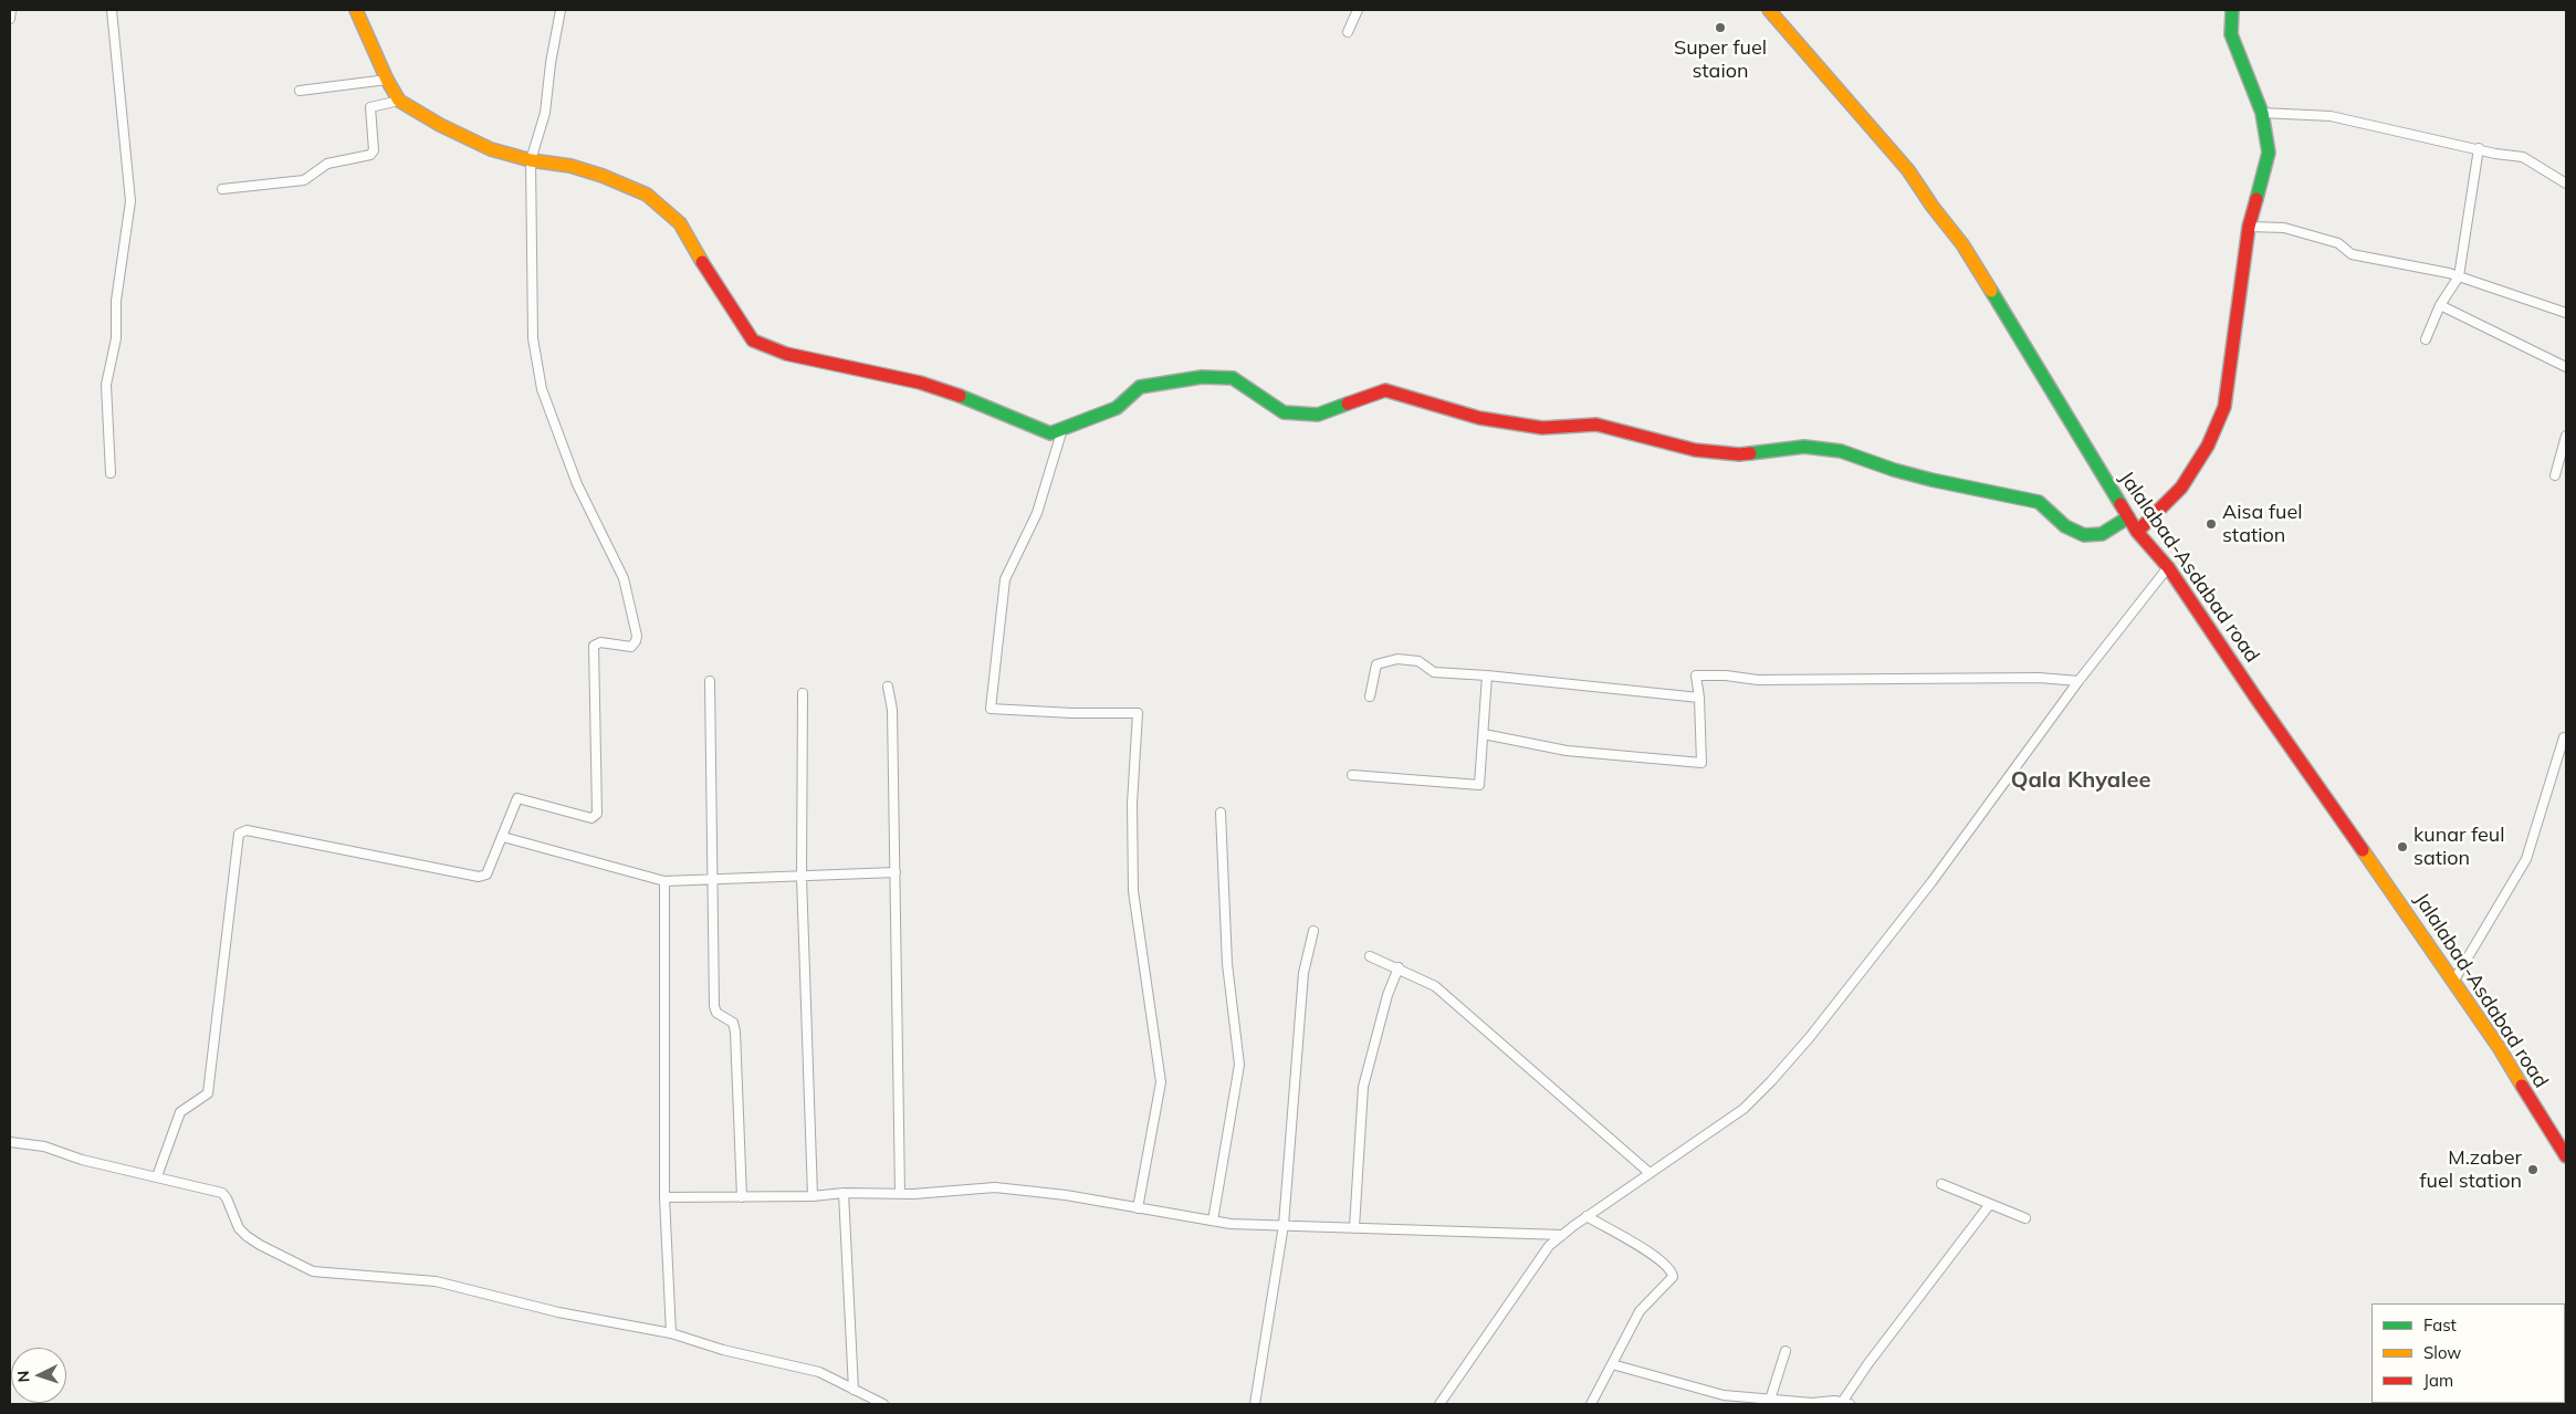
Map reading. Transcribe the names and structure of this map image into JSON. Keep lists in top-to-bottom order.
{
  "streets": {
    "street": ["Jalalabad-Asdabad road"]
  },
  "districts": ["Qala Khyalee"],
  "places": [
    "Super fuel staion",
    "Aisa fuel station",
    "kunar feul sation",
    "M.zaber fuel station"
  ],
  "legend": ["Fast", "Slow", "Jam"],
  "north": "left"
}
